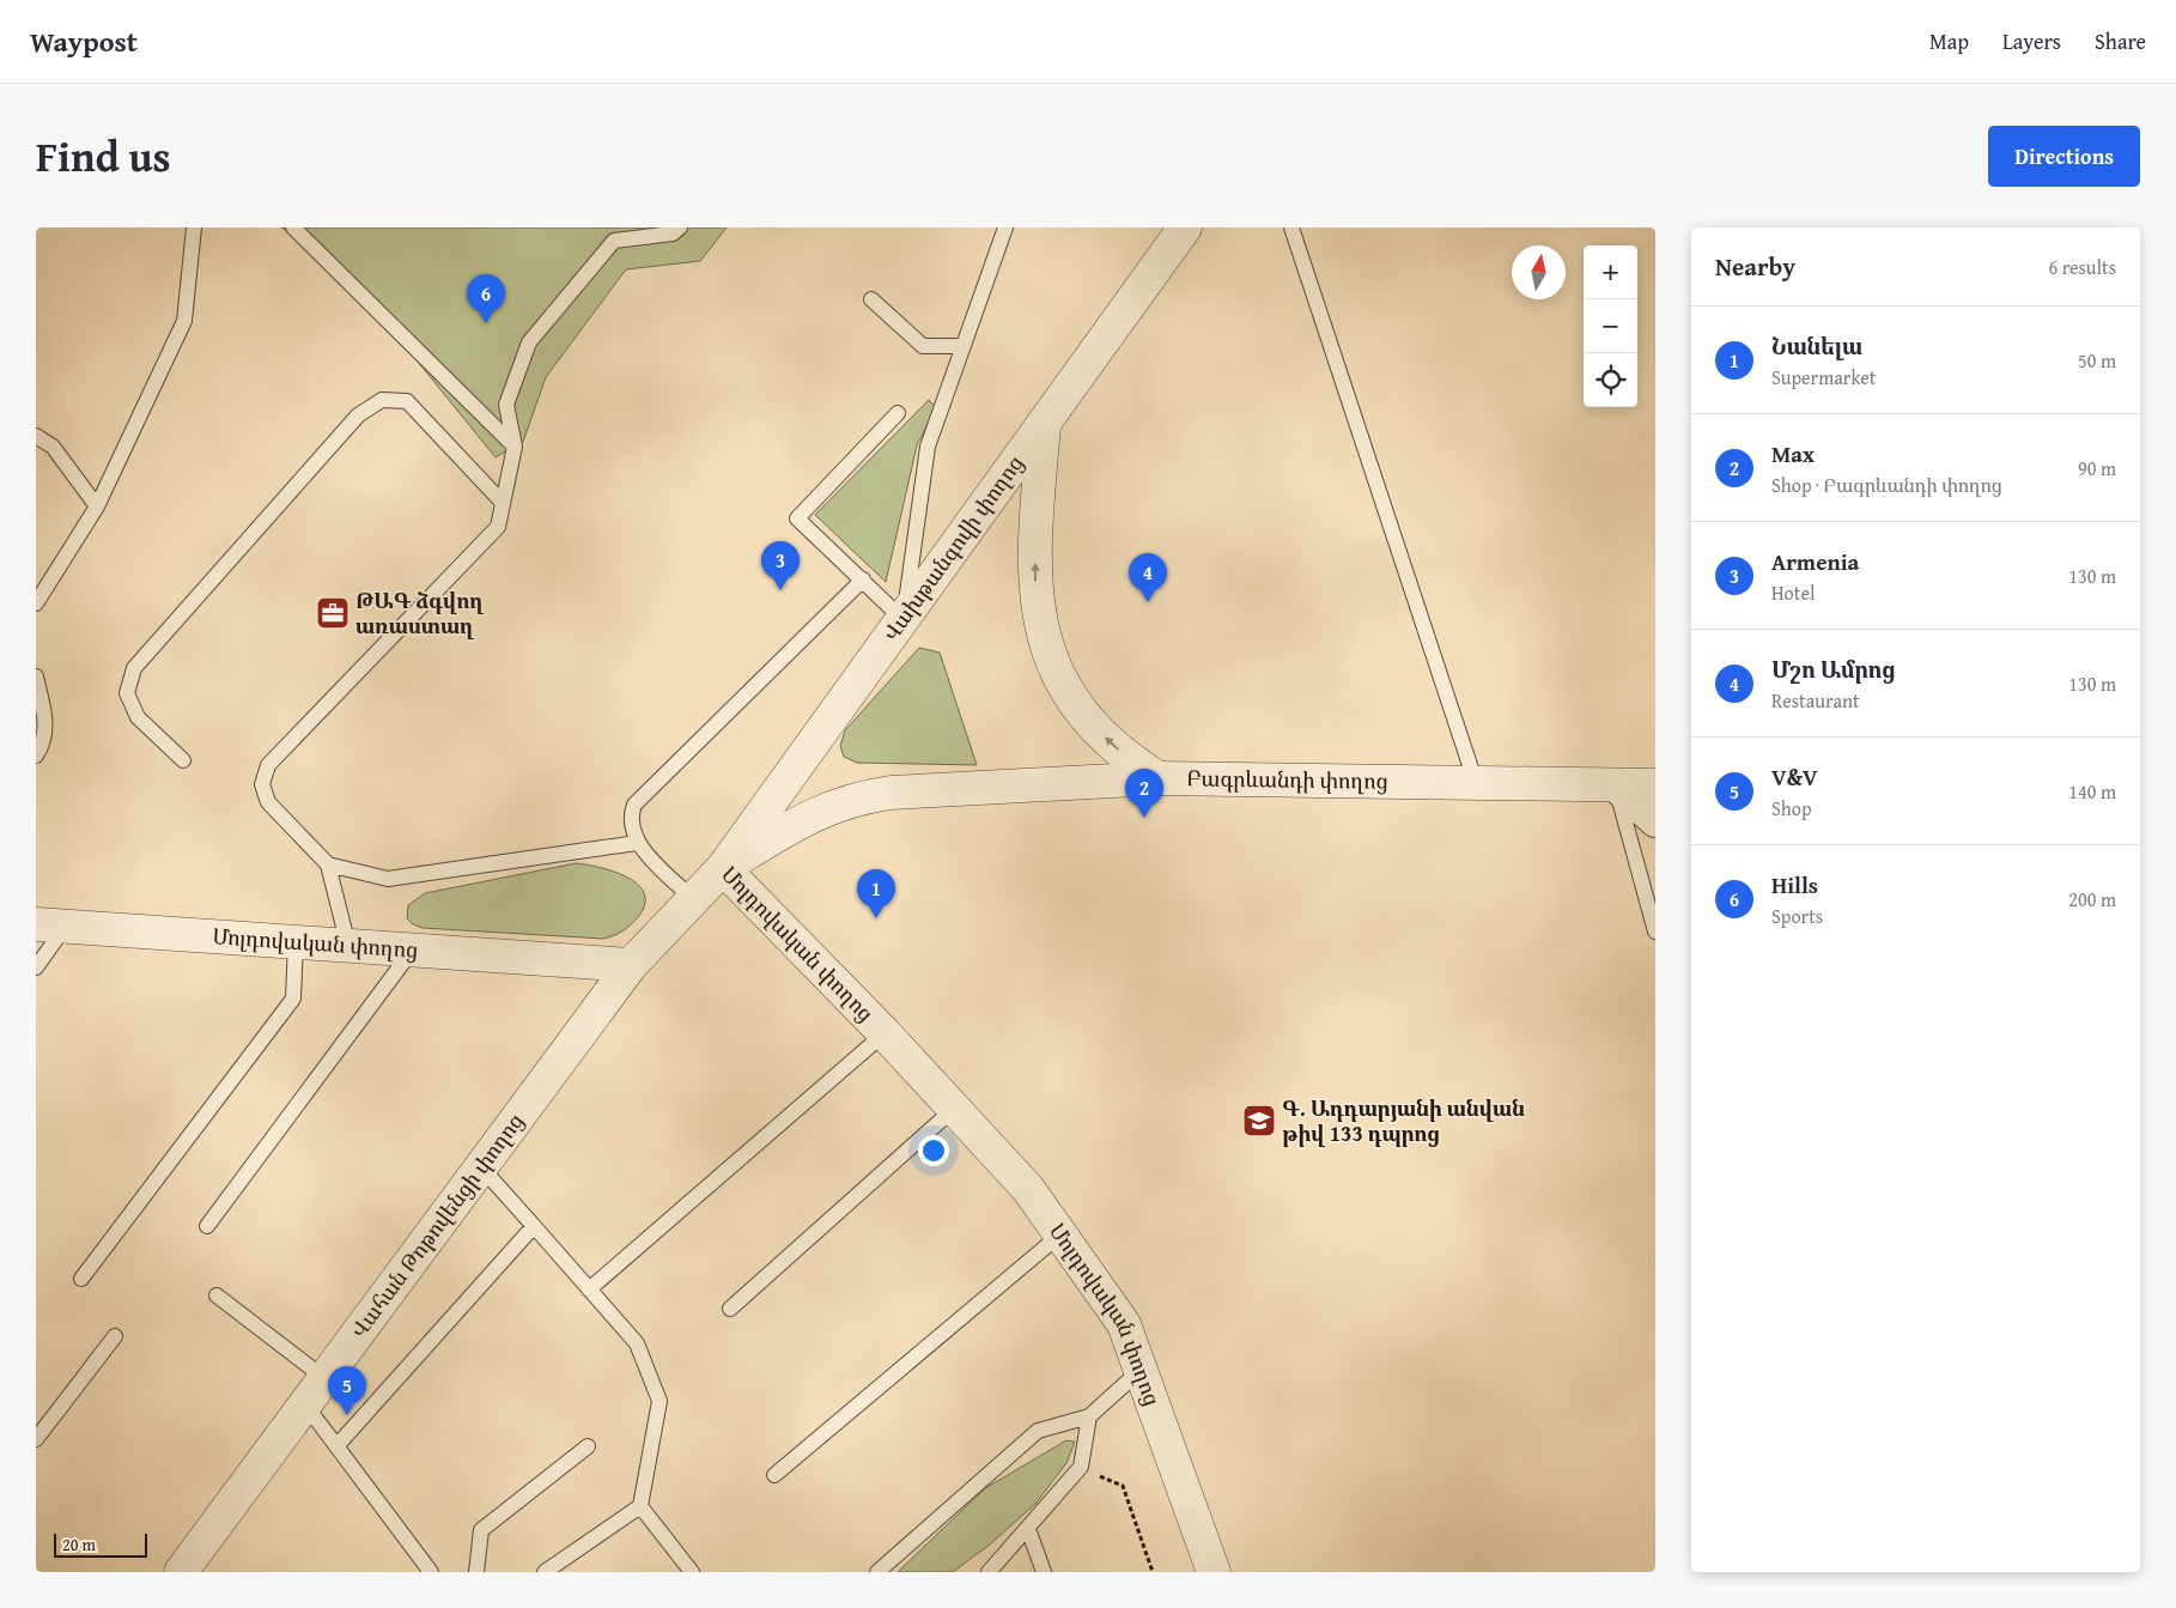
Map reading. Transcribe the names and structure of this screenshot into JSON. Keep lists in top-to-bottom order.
{
  "streets": {
    "street": [
      "Վախթանգովի փողոց",
      "Բագրևանդի փողոց",
      "Մոլդովական փողոց",
      "Վահան Թոթովենցի փողոց"
    ]
  },
  "crossings": [
    ["Վախթանգովի փողոց", "Բագրևանդի փողոց"],
    ["Վախթանգովի փողոց", "Մոլդովական փողոց"],
    ["Բագրևանդի փողոց", "Մոլդովական փողոց"],
    ["Մոլդովական փողոց", "Վահան Թոթովենցի փողոց"]
  ],
  "places": {
    "office": ["ԹԱԳ ձգվող առաստաղ"],
    "school or university": ["Գ. Ադդարյանի անվան թիվ 133 դպրոց"]
  },
  "scale_bar": "20 m",
  "north": "top",
  "page": {
    "header": "Waypost",
    "nav": ["Map", "Layers", "Share"],
    "title": "Find us",
    "buttons": "Directions",
    "heading": ["Nearby", "6 results"],
    "map_buttons": ["+", "−"],
    "pins": [
      "6",
      "3",
      "4",
      "2",
      "1",
      "5"
    ],
    "list": [
      {
        "mark": "1",
        "name": "Նանելա",
        "note": "Supermarket",
        "value": "50 m"
      },
      {
        "mark": "2",
        "name": "Max",
        "note": "Shop · Բագրևանդի փողոց",
        "value": "90 m"
      },
      {
        "mark": "3",
        "name": "Armenia",
        "note": "Hotel",
        "value": "130 m"
      },
      {
        "mark": "4",
        "name": "Մշո Ամրոց",
        "note": "Restaurant",
        "value": "130 m"
      },
      {
        "mark": "5",
        "name": "V&V",
        "note": "Shop",
        "value": "140 m"
      },
      {
        "mark": "6",
        "name": "Hills",
        "note": "Sports",
        "value": "200 m"
      }
    ],
    "scale": "20 m"
  }
}
